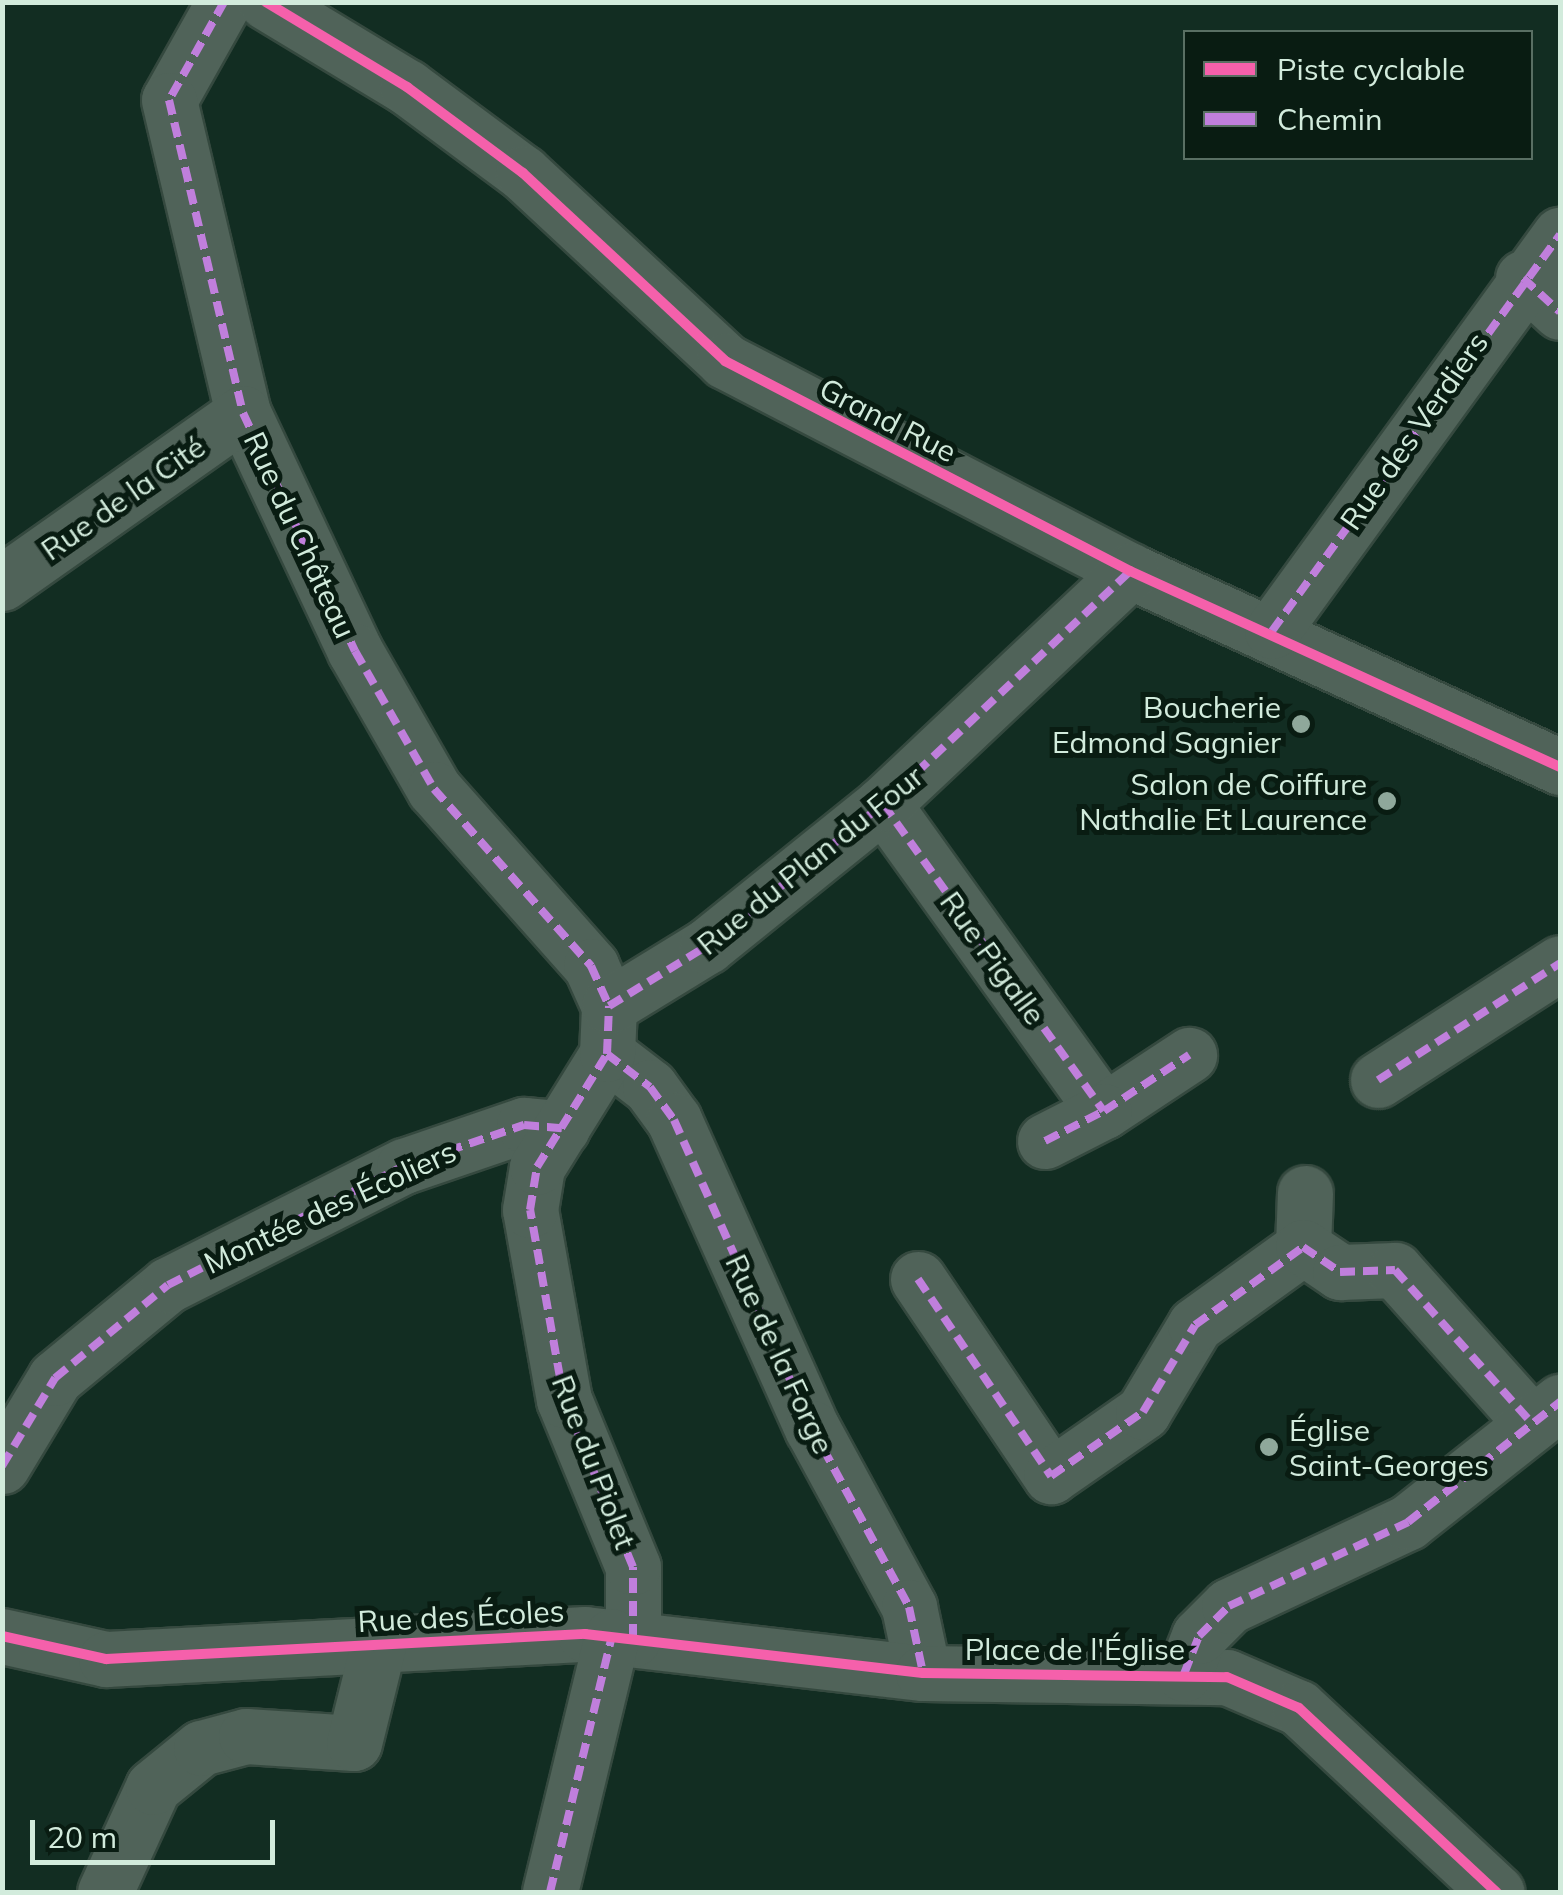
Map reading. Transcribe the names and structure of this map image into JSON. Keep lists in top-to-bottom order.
{
  "streets": {
    "street": [
      "Grand Rue",
      "Rue des Verdiers",
      "Rue de la Cité",
      "Rue du Château",
      "Rue du Plan du Four",
      "Rue Pigalle",
      "Montée des Écoliers",
      "Rue de la Forge",
      "Rue du Piolet",
      "Rue des Écoles",
      "Place de l'Église"
    ]
  },
  "crossings": [
    ["Grand Rue", "Rue des Verdiers"],
    ["Grand Rue", "Rue du Plan du Four"],
    ["Rue de la Cité", "Rue du Château"],
    ["Rue du Château", "Rue du Plan du Four"],
    ["Rue du Château", "Rue de la Forge"],
    ["Rue du Plan du Four", "Rue Pigalle"],
    ["Rue du Plan du Four", "Montée des Écoliers"],
    ["Rue du Plan du Four", "Rue de la Forge"],
    ["Rue du Plan du Four", "Rue du Piolet"],
    ["Montée des Écoliers", "Rue du Piolet"],
    ["Rue de la Forge", "Rue des Écoles"],
    ["Rue de la Forge", "Place de l'Église"],
    ["Rue du Piolet", "Rue des Écoles"],
    ["Rue des Écoles", "Place de l'Église"]
  ],
  "places": ["Boucherie Edmond Sagnier", "Salon de Coiffure Nathalie Et Laurence", "Église Saint-Georges"],
  "legend": ["Piste cyclable", "Chemin"],
  "scale_bar": "20 m"
}
